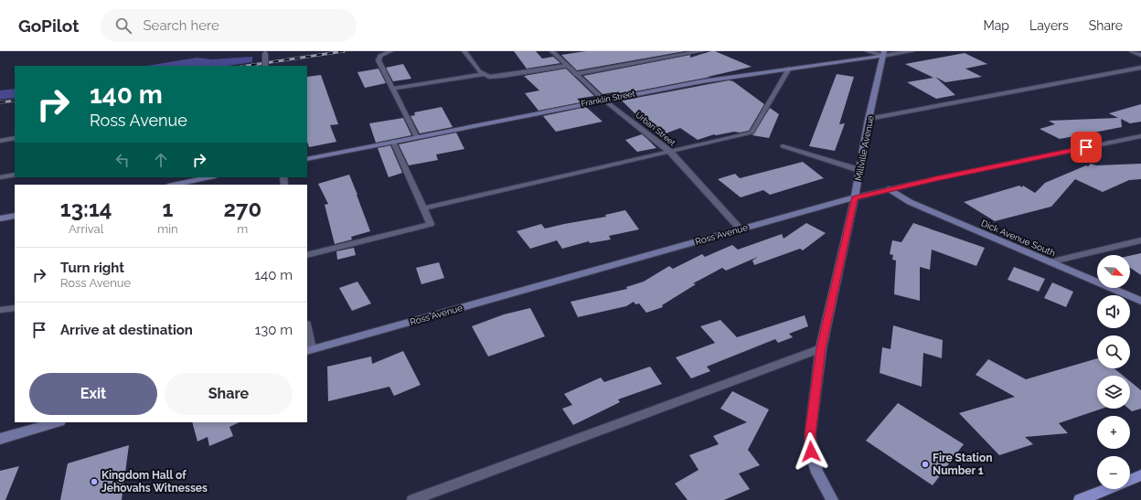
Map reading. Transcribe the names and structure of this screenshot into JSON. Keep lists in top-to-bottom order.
{
  "streets": {
    "main road": [
      "Franklin Street",
      "Millville Avenue",
      "Ross Avenue",
      "Dick Avenue South"
    ],
    "street": ["Urban Street"]
  },
  "crossings": [
    ["Franklin Street", "Urban Street"],
    ["Franklin Street", "Millville Avenue"],
    ["Urban Street", "Ross Avenue"],
    ["Millville Avenue", "Ross Avenue"],
    ["Ross Avenue", "Dick Avenue South"]
  ],
  "places": ["Fire Station Number 1", "Kingdom Hall of Jehovahs Witnesses"],
  "north": "bottom right",
  "page": {
    "header": "GoPilot",
    "search": "Search here",
    "nav": ["Map", "Layers", "Share"],
    "turn": ["140 m", "Ross Avenue"],
    "eta": [
      "13:14",
      "Arrival",
      "1",
      "min",
      "270",
      "m"
    ],
    "list": [
      {
        "name": "Turn right",
        "note": "Ross Avenue",
        "value": "140 m"
      },
      {
        "name": "Arrive at destination",
        "value": "130 m"
      }
    ],
    "map_buttons": ["+", "−"],
    "buttons": ["Exit", "Share"]
  }
}
